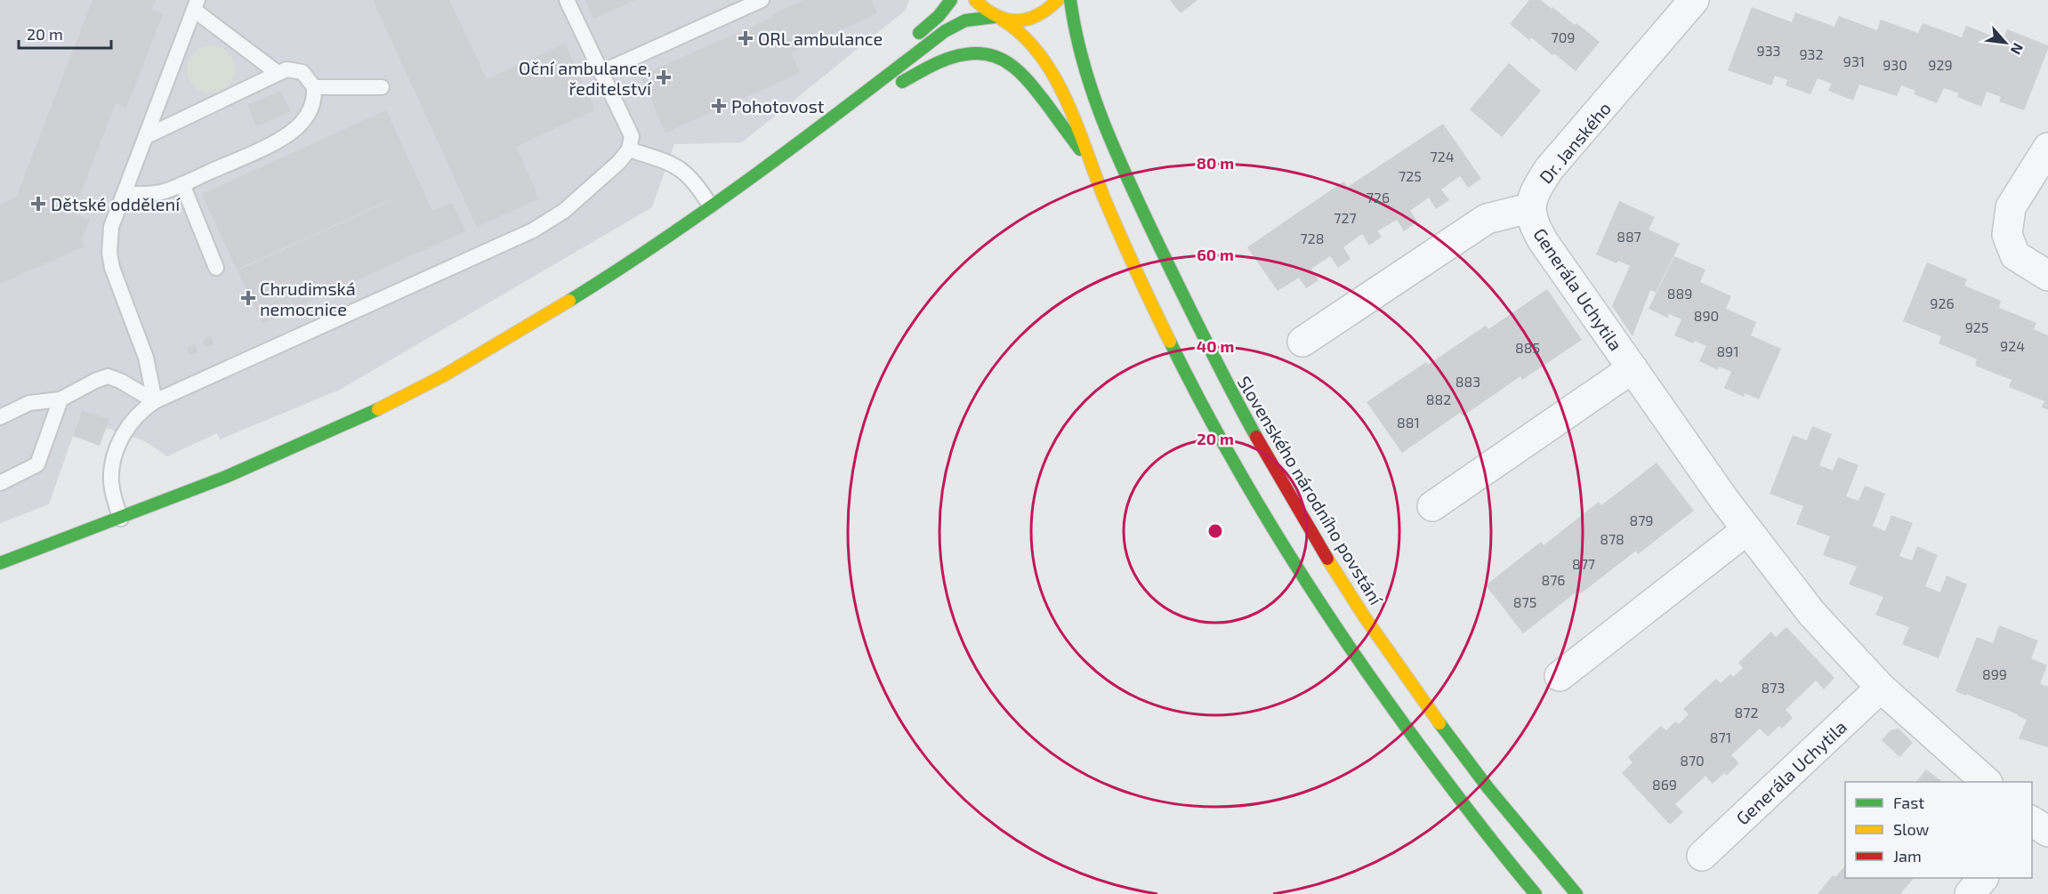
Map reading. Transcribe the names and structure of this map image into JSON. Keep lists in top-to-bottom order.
{
  "streets": {
    "main road": ["Slovenského národního povstání"],
    "street": ["Dr. Janského", "Generála Uchytila"]
  },
  "crossings": [
    ["Dr. Janského", "Generála Uchytila"]
  ],
  "places": {
    "health": [
      "ORL ambulance",
      "Oční ambulance, ředitelství",
      "Pohotovost",
      "Dětské oddělení",
      "Chrudimská nemocnice"
    ]
  },
  "house_numbers": [
    "709",
    "933",
    "932",
    "931",
    "930",
    "929",
    "724",
    "725",
    "726",
    "727",
    "887",
    "728",
    "889",
    "926",
    "890",
    "925",
    "924",
    "885",
    "891",
    "883",
    "882",
    "881",
    "879",
    "878",
    "877",
    "876",
    "875",
    "899",
    "873",
    "872",
    "871",
    "870",
    "869"
  ],
  "legend": ["Fast", "Slow", "Jam"],
  "scale_bar": "20 m",
  "north": "bottom right",
  "rings": [
    "80 m",
    "60 m",
    "40 m",
    "20 m"
  ]
}
